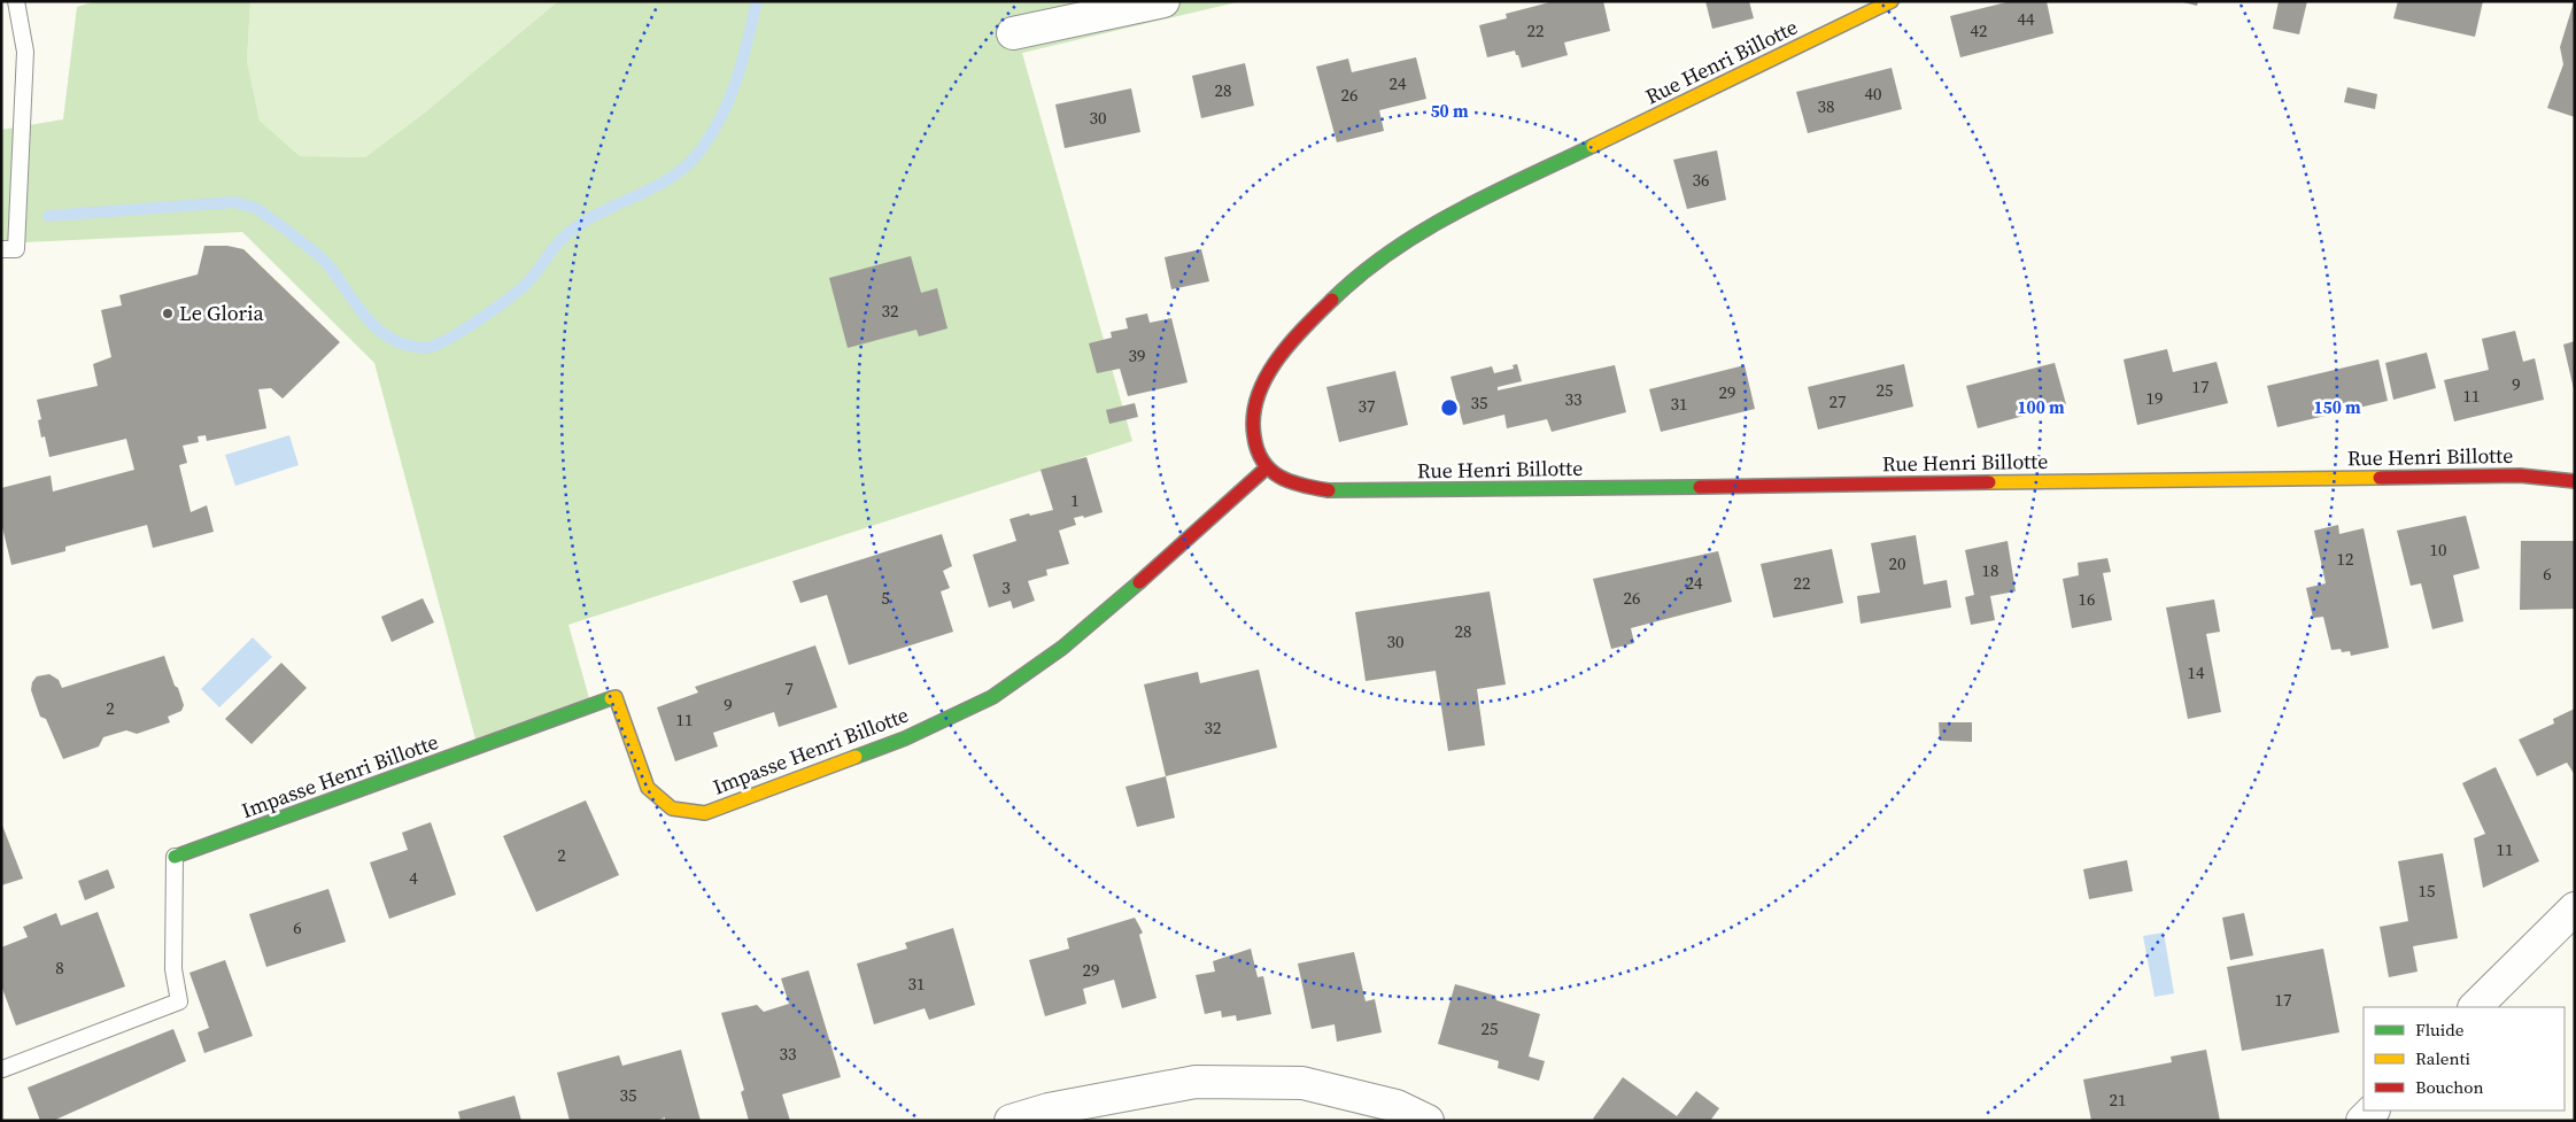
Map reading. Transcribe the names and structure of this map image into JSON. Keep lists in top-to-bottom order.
{
  "streets": {
    "street": ["Rue Henri Billotte", "Impasse Henri Billotte"]
  },
  "crossings": [
    ["Rue Henri Billotte", "Impasse Henri Billotte"]
  ],
  "places": ["Le Gloria"],
  "house_numbers": [
    "44",
    "22",
    "42",
    "24",
    "28",
    "40",
    "26",
    "38",
    "30",
    "36",
    "32",
    "39",
    "9",
    "17",
    "25",
    "29",
    "11",
    "19",
    "33",
    "27",
    "35",
    "31",
    "37",
    "1",
    "10",
    "12",
    "20",
    "18",
    "6",
    "24",
    "22",
    "3",
    "5",
    "26",
    "16",
    "28",
    "30",
    "14",
    "7",
    "9",
    "2",
    "11",
    "32",
    "11",
    "2",
    "4",
    "15",
    "6",
    "8",
    "29",
    "31",
    "17",
    "25",
    "33",
    "35",
    "21"
  ],
  "legend": ["Fluide", "Ralenti", "Bouchon"],
  "rings": ["50 m", "100 m", "150 m"]
}
